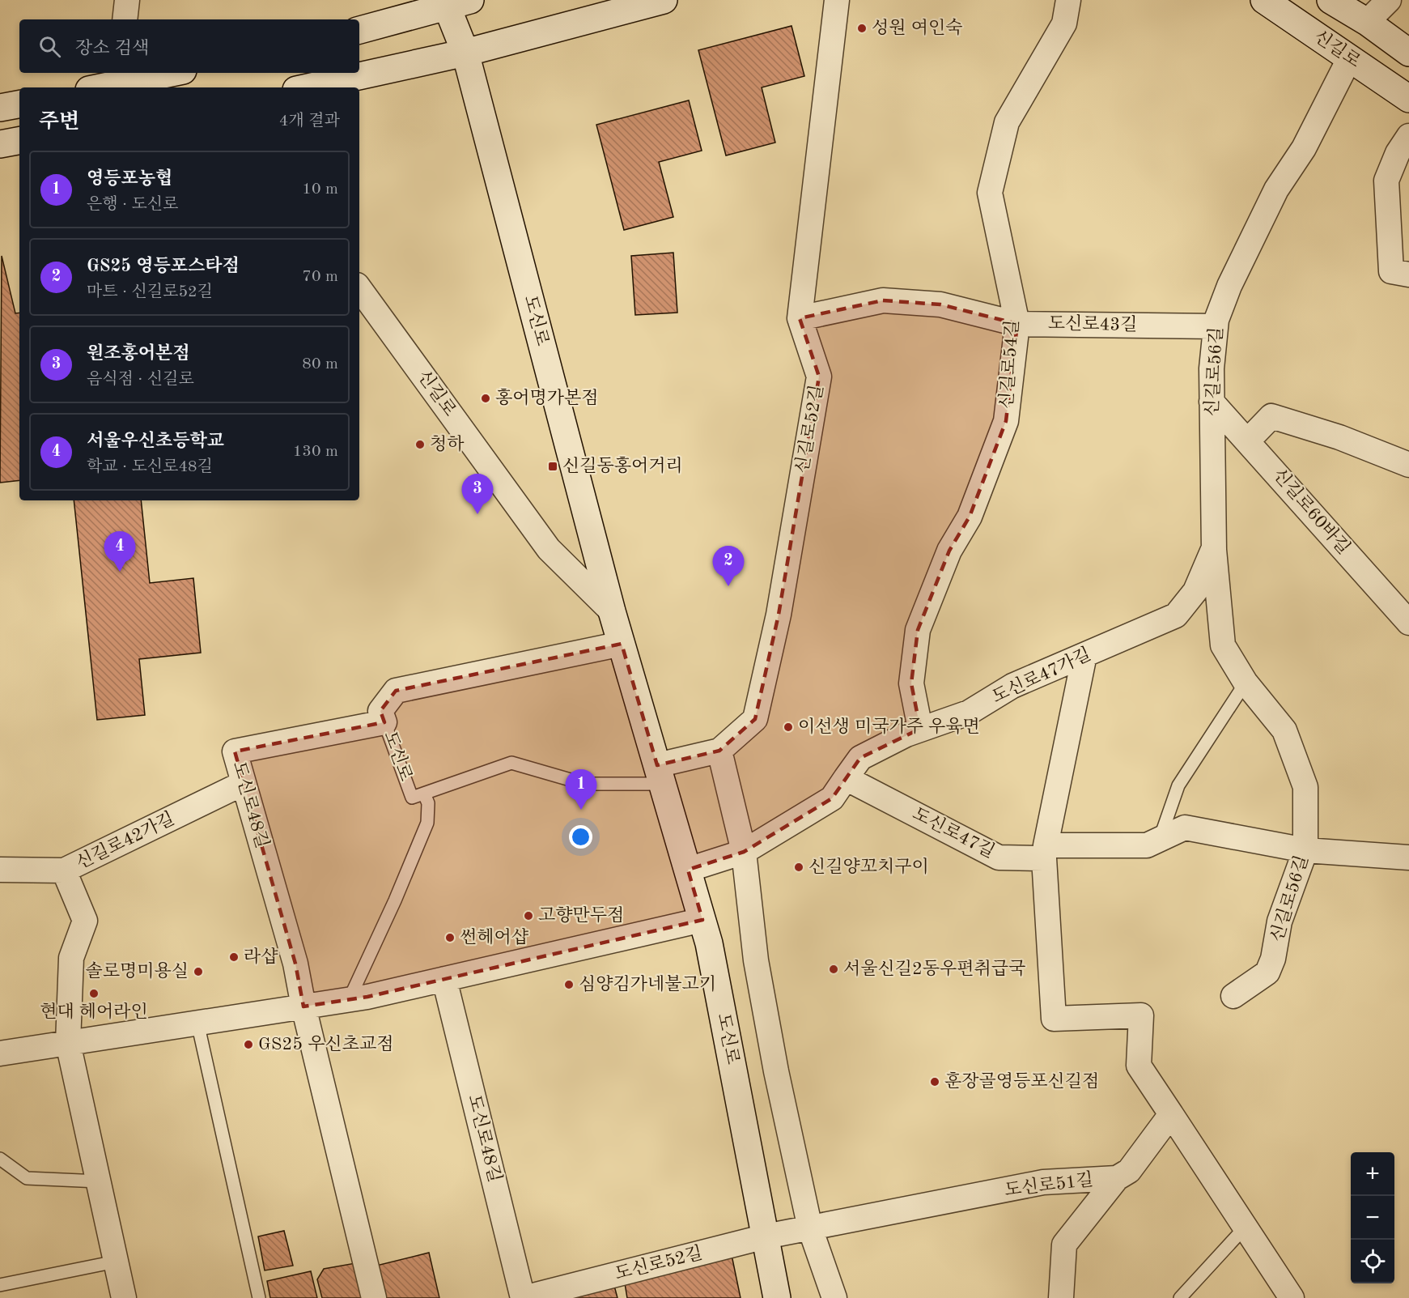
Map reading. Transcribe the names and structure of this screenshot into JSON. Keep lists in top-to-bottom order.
{
  "streets": {
    "main road": ["신길로", "도신로"],
    "street": [
      "도신로43길",
      "신길로54길",
      "신길로56길",
      "신길로52길",
      "신길로60바길",
      "도신로47가길",
      "도신로48길",
      "도신로47길",
      "신길로42가길",
      "도신로51길",
      "도신로52길"
    ]
  },
  "crossings": [
    ["신길로", "도신로"],
    ["신길로", "신길로56길"],
    ["도신로", "신길로52길"],
    ["도신로", "도신로48길"],
    ["도신로", "도신로51길"],
    ["도신로", "도신로52길"],
    ["도신로43길", "신길로54길"],
    ["도신로43길", "신길로56길"],
    ["도신로43길", "신길로52길"],
    ["신길로54길", "도신로47가길"],
    ["신길로56길", "신길로60바길"],
    ["신길로56길", "도신로47가길"],
    ["도신로47가길", "도신로47길"],
    ["도신로48길", "신길로42가길"],
    ["도신로48길", "도신로52길"],
    ["도신로47길", "도신로51길"],
    ["도신로51길", "도신로52길"]
  ],
  "places": {
    "other": [
      "성원 여인숙",
      "홍어명가본점",
      "청하",
      "이선생 미국가주 우육면",
      "신길양꼬치구이",
      "고향만두점",
      "썬헤어샵",
      "라샵",
      "서울신길2동우편취급국",
      "솔로명미용실",
      "심양김가네불고기",
      "현대 헤어라인",
      "GS25 우신초교점",
      "훈장골영등포신길점"
    ],
    "transit": ["신길동홍어거리"]
  },
  "page": {
    "search": "장소 검색",
    "heading": ["주변", "4개 결과"],
    "list": [
      {
        "mark": "1",
        "name": "영등포농협",
        "note": "은행 · 도신로",
        "value": "10 m"
      },
      {
        "mark": "2",
        "name": "GS25 영등포스타점",
        "note": "마트 · 신길로52길",
        "value": "70 m"
      },
      {
        "mark": "3",
        "name": "원조홍어본점",
        "note": "음식점 · 신길로",
        "value": "80 m"
      },
      {
        "mark": "4",
        "name": "서울우신초등학교",
        "note": "학교 · 도신로48길",
        "value": "130 m"
      }
    ],
    "pins": [
      "3",
      "4",
      "2",
      "1"
    ],
    "map_buttons": ["+", "−"]
  }
}
